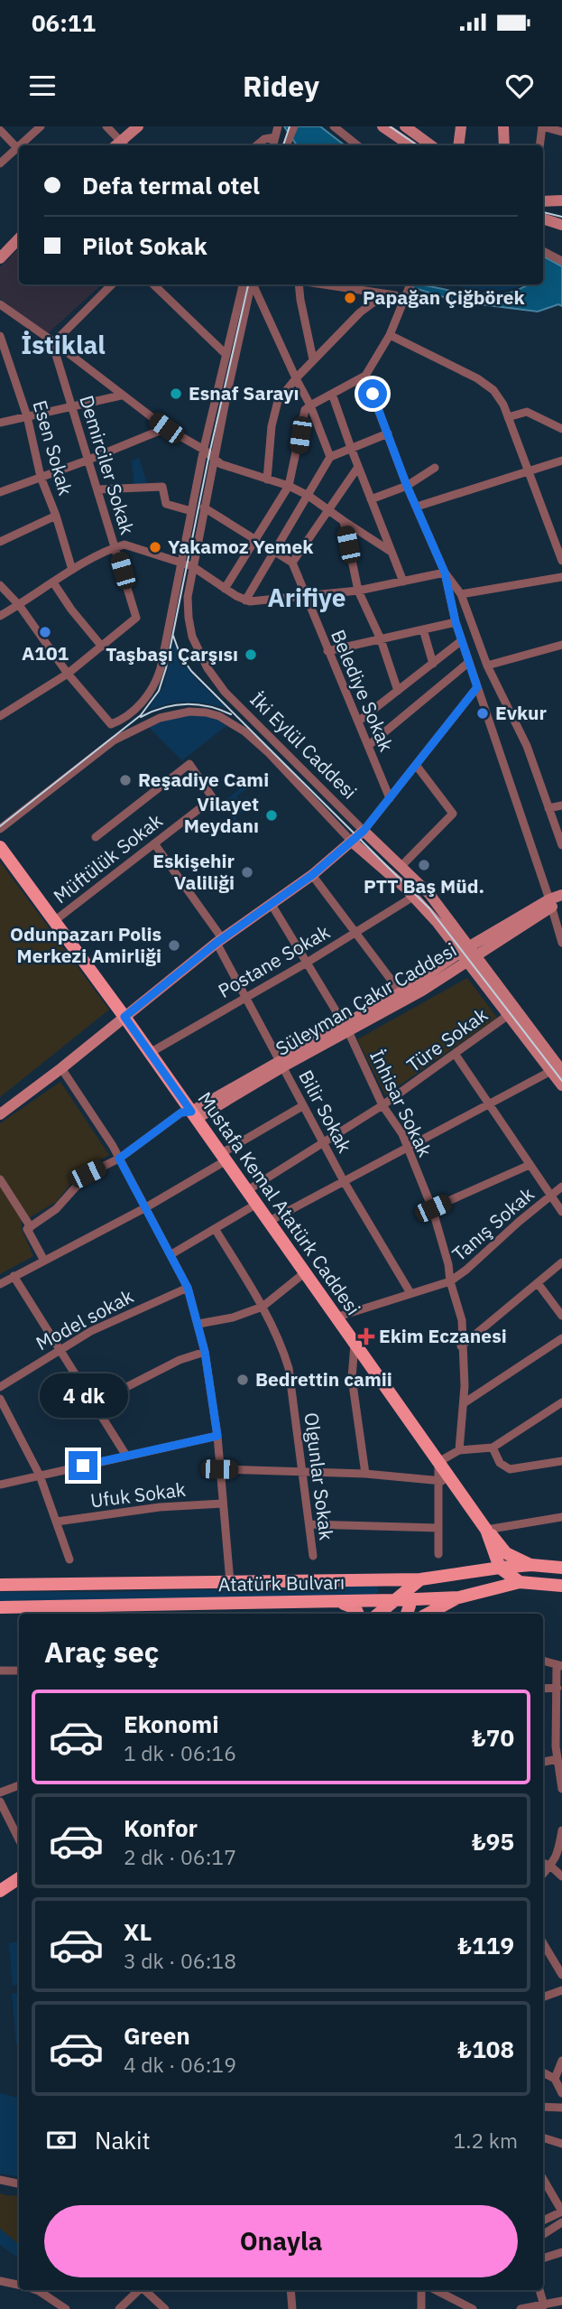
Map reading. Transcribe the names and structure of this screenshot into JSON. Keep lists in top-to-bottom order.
{
  "streets": {
    "main road": [
      "İki Eylül Caddesi",
      "Süleyman Çakır Caddesi",
      "Mustafa Kemal Atatürk Caddesi",
      "Atatürk Bulvarı"
    ],
    "street": [
      "Esen Sokak",
      "Demirciler Sokak",
      "Belediye Sokak",
      "Müftülük Sokak",
      "Postane Sokak",
      "Türe Sokak",
      "İnhisar Sokak",
      "Bilir Sokak",
      "Tanış Sokak",
      "Model sokak",
      "Olgunlar Sokak",
      "Ufuk Sokak"
    ]
  },
  "crossings": [
    ["İki Eylül Caddesi", "Postane Sokak"],
    ["İki Eylül Caddesi", "Süleyman Çakır Caddesi"],
    ["İki Eylül Caddesi", "Türe Sokak"],
    ["Müftülük Sokak", "Bilir Sokak"],
    ["Müftülük Sokak", "Mustafa Kemal Atatürk Caddesi"],
    ["Postane Sokak", "İnhisar Sokak"],
    ["Postane Sokak", "Bilir Sokak"],
    ["Postane Sokak", "Mustafa Kemal Atatürk Caddesi"],
    ["Süleyman Çakır Caddesi", "İnhisar Sokak"],
    ["Süleyman Çakır Caddesi", "Bilir Sokak"],
    ["Süleyman Çakır Caddesi", "Mustafa Kemal Atatürk Caddesi"],
    ["Türe Sokak", "İnhisar Sokak"],
    ["Türe Sokak", "Bilir Sokak"],
    ["Türe Sokak", "Mustafa Kemal Atatürk Caddesi"],
    ["İnhisar Sokak", "Tanış Sokak"],
    ["Bilir Sokak", "Tanış Sokak"],
    ["Mustafa Kemal Atatürk Caddesi", "Tanış Sokak"],
    ["Mustafa Kemal Atatürk Caddesi", "Atatürk Bulvarı"]
  ],
  "districts": ["İstiklal", "Arifiye"],
  "places": {
    "other": [
      "Papağan Çiğbörek",
      "Esnaf Sarayı",
      "Yakamoz Yemek",
      "A101",
      "Taşbaşı Çarşısı",
      "Evkur",
      "Reşadiye Cami",
      "Vilayet Meydanı",
      "PTT Baş Müd.",
      "Eskişehir Valiliği",
      "Odunpazarı Polis Merkezi Amirliği",
      "Bedrettin camii"
    ],
    "health": ["Ekim Eczanesi"]
  },
  "page": {
    "status": "06:11",
    "header": "Ridey",
    "banner": ["Defa termal otel", "Pilot Sokak"],
    "bubble": "4 dk",
    "heading": "Araç seç",
    "list": [
      {
        "name": "Ekonomi",
        "note": "1 dk · 06:16",
        "value": "₺70"
      },
      {
        "name": "Konfor",
        "note": "2 dk · 06:17",
        "value": "₺95"
      },
      {
        "name": "XL",
        "note": "3 dk · 06:18",
        "value": "₺119"
      },
      {
        "name": "Green",
        "note": "4 dk · 06:19",
        "value": "₺108"
      }
    ],
    "pay": ["Nakit", "1.2 km"],
    "buttons": "Onayla"
  }
}
